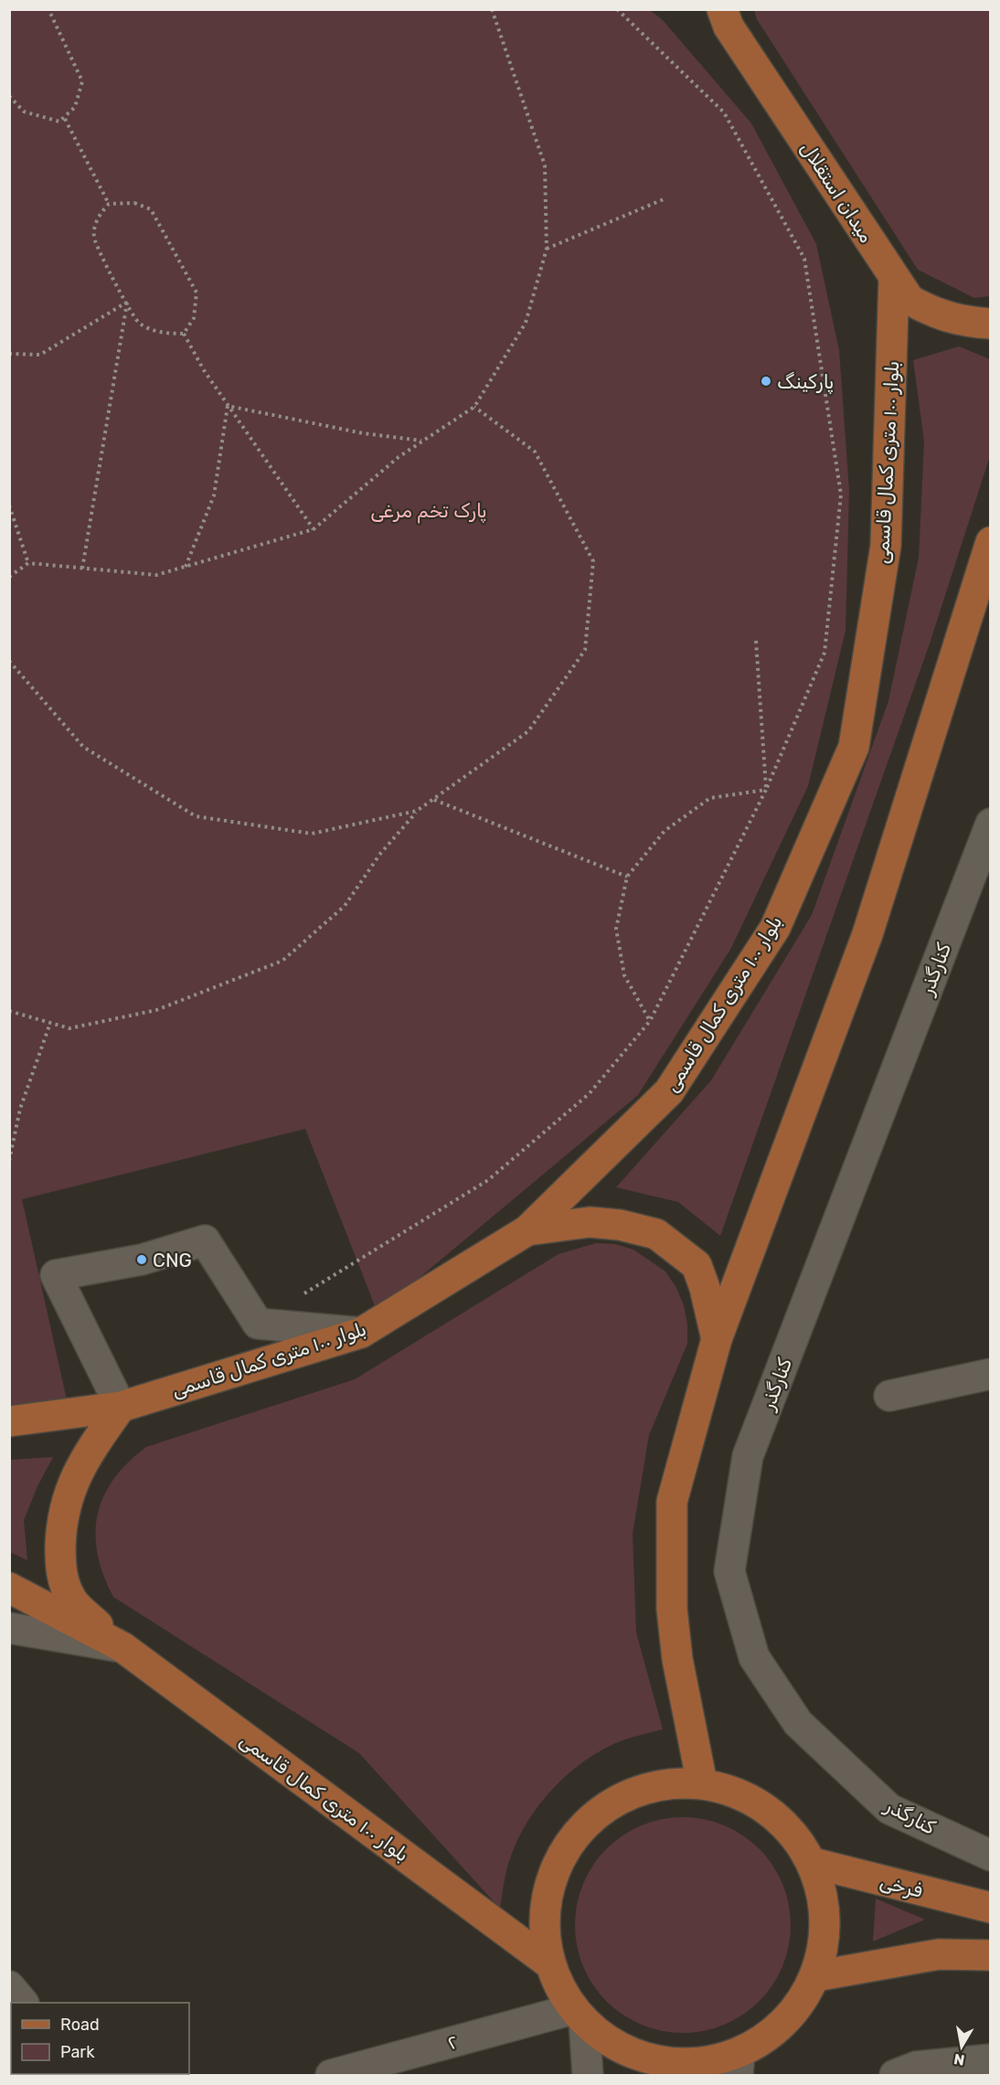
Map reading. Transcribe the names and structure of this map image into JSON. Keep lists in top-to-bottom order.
{
  "streets": {
    "main road": ["میدان استقلال", "بلوار ۱۰۰ متری کمال قاسمی", "فرخی"],
    "street": ["کنارگذر", "۲"]
  },
  "crossings": [
    ["میدان استقلال", "بلوار ۱۰۰ متری کمال قاسمی"]
  ],
  "parks": ["پارک تخم مرغی"],
  "places": ["پارکینگ", "CNG"],
  "legend": ["Road", "Park"],
  "north": "bottom"
}
